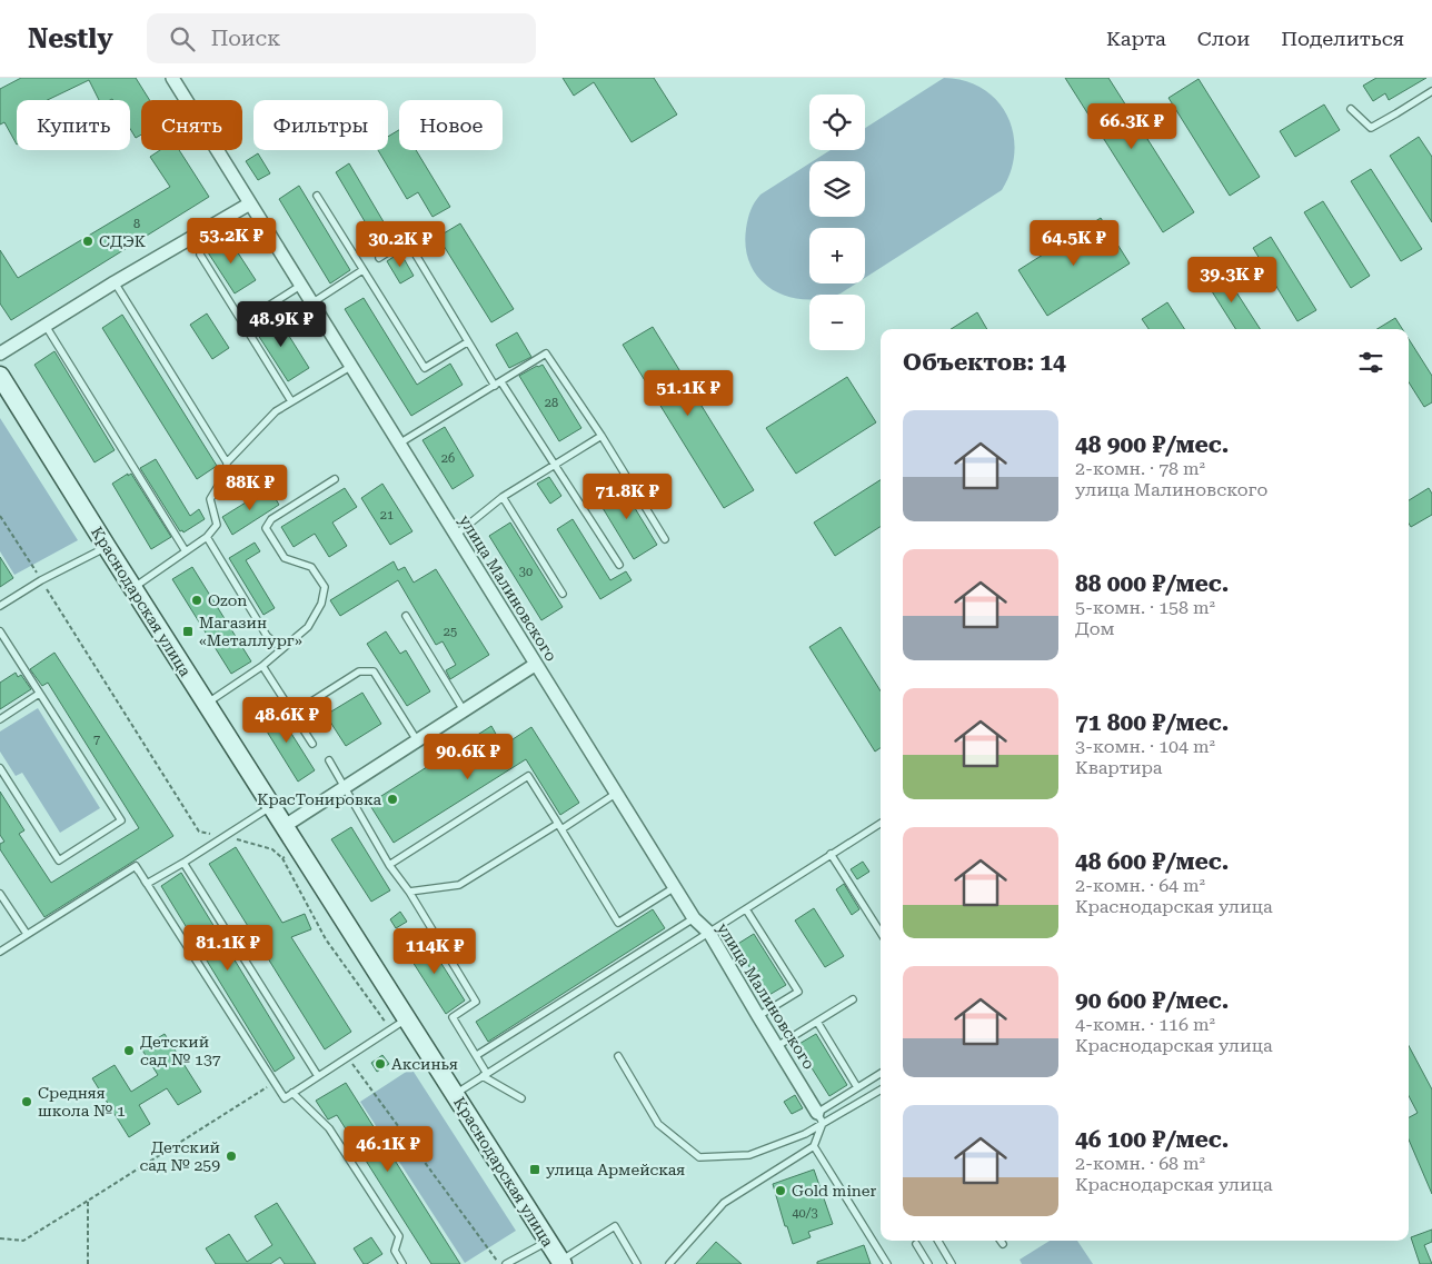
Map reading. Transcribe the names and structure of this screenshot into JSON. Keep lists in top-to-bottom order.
{
  "streets": {
    "main road": ["Краснодарская улица"],
    "street": ["улица Малиновского"]
  },
  "places": {
    "other": [
      "СДЭК",
      "Ozon",
      "КрасТонировка",
      "Детский сад № 137",
      "Аксинья",
      "Средняя школа № 1",
      "Детский сад № 259",
      "Gold miner"
    ],
    "transit": ["Магазин «Металлург»", "улица Армейская"]
  },
  "house_numbers": [
    "8",
    "28",
    "26",
    "21",
    "30",
    "25",
    "7",
    "40/3"
  ],
  "page": {
    "header": "Nestly",
    "search": "Поиск",
    "nav": ["Карта", "Слои", "Поделиться"],
    "map_buttons": ["+", "−"],
    "chip": [
      "Купить",
      "Снять",
      "Фильтры",
      "Новое"
    ],
    "price": [
      "66.3K ₽",
      "53.2K ₽",
      "64.5K ₽",
      "30.2K ₽",
      "39.3K ₽",
      "48.9K ₽",
      "51.1K ₽",
      "88K ₽",
      "71.8K ₽",
      "48.6K ₽",
      "90.6K ₽",
      "81.1K ₽",
      "114K ₽",
      "46.1K ₽"
    ],
    "heading": "Объектов: 14",
    "list": [
      {
        "name": "48 900 ₽/мес.",
        "note": "2-комн. · 78 m² · улица Малиновского"
      },
      {
        "name": "88 000 ₽/мес.",
        "note": "5-комн. · 158 m² · Дом"
      },
      {
        "name": "71 800 ₽/мес.",
        "note": "3-комн. · 104 m² · Квартира"
      },
      {
        "name": "48 600 ₽/мес.",
        "note": "2-комн. · 64 m² · Краснодарская улица"
      },
      {
        "name": "90 600 ₽/мес.",
        "note": "4-комн. · 116 m² · Краснодарская улица"
      },
      {
        "name": "46 100 ₽/мес.",
        "note": "2-комн. · 68 m² · Краснодарская улица"
      }
    ]
  }
}
